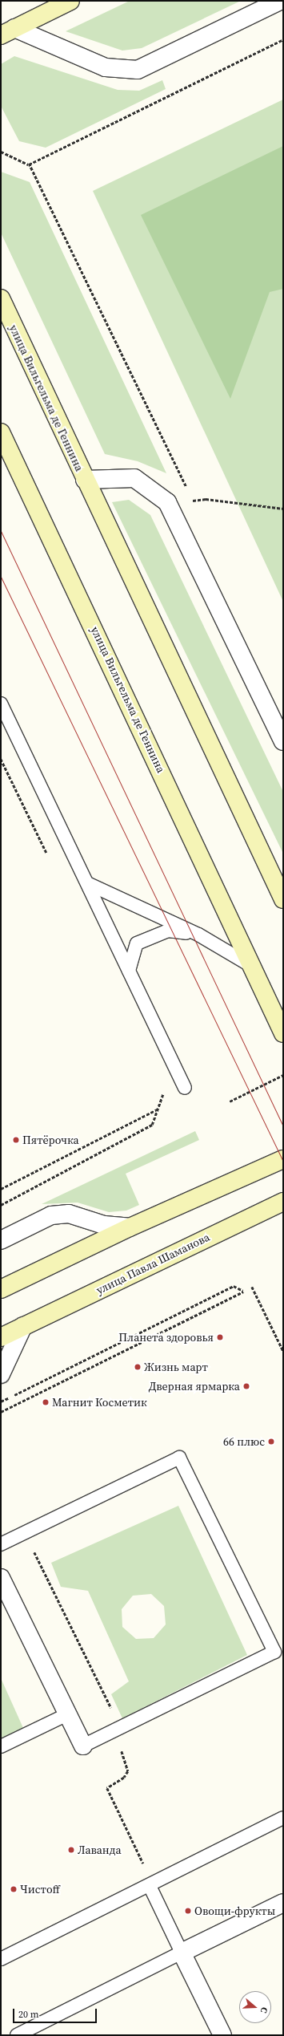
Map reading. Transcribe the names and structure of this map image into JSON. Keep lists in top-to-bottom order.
{
  "streets": {
    "main road": ["улица Вильгельма де Геннина", "улица Павла Шаманова"]
  },
  "places": [
    "Пятёрочка",
    "Планета здоровья",
    "Жизнь март",
    "Дверная ярмарка",
    "Магнит Косметик",
    "66 плюс",
    "Лаванда",
    "Чистoff",
    "Овощи-фрукты"
  ],
  "scale_bar": "20 m",
  "north": "right"
}
